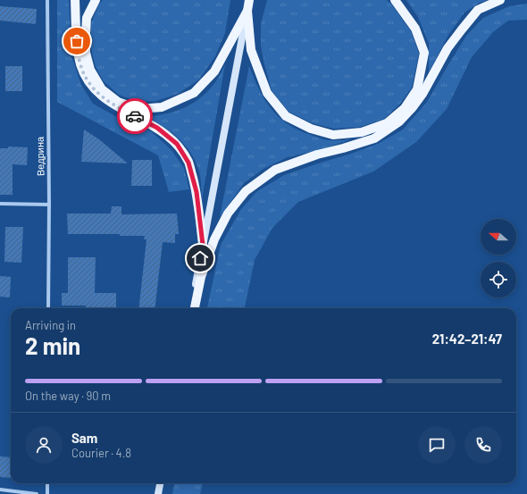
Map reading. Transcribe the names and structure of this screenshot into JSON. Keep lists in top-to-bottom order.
{
  "streets": {
    "street": ["Ведрина"]
  },
  "north": "left",
  "page": {
    "heading": ["2 min", "Arriving in", "21:42–21:47"],
    "panel": ["Sam", "Courier · 4.8"],
    "bar": "On the way · 90 m"
  }
}
